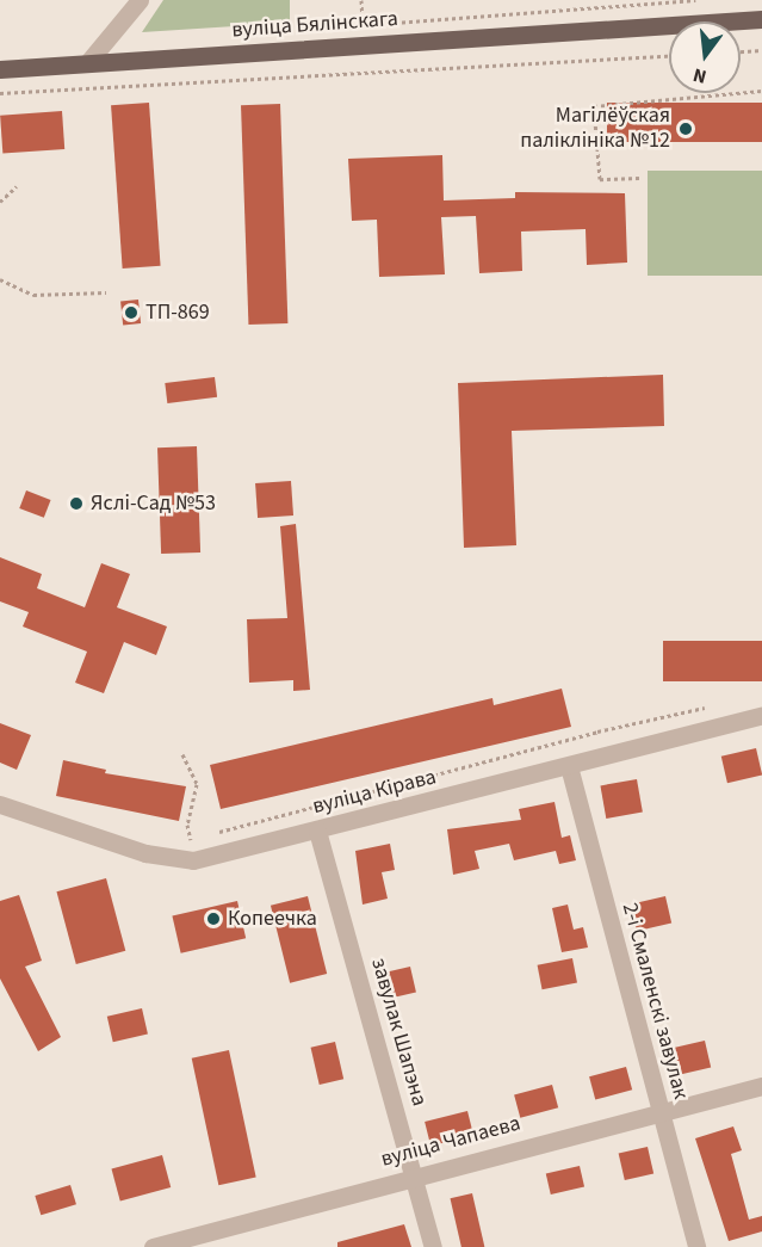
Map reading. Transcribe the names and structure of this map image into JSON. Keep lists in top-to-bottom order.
{
  "streets": {
    "main road": ["вуліца Бялінскага"],
    "street": [
      "вуліца Кірава",
      "2-і Смаленскі завулак",
      "завулак Шапэна",
      "вуліца Чапаева"
    ]
  },
  "crossings": [
    ["вуліца Кірава", "2-і Смаленскі завулак"],
    ["вуліца Кірава", "завулак Шапэна"],
    ["2-і Смаленскі завулак", "вуліца Чапаева"],
    ["завулак Шапэна", "вуліца Чапаева"]
  ],
  "places": [
    "Магілёўская паліклініка №12",
    "ТП-869",
    "Яслі-Сад №53",
    "Копеечка"
  ],
  "north": "bottom"
}
